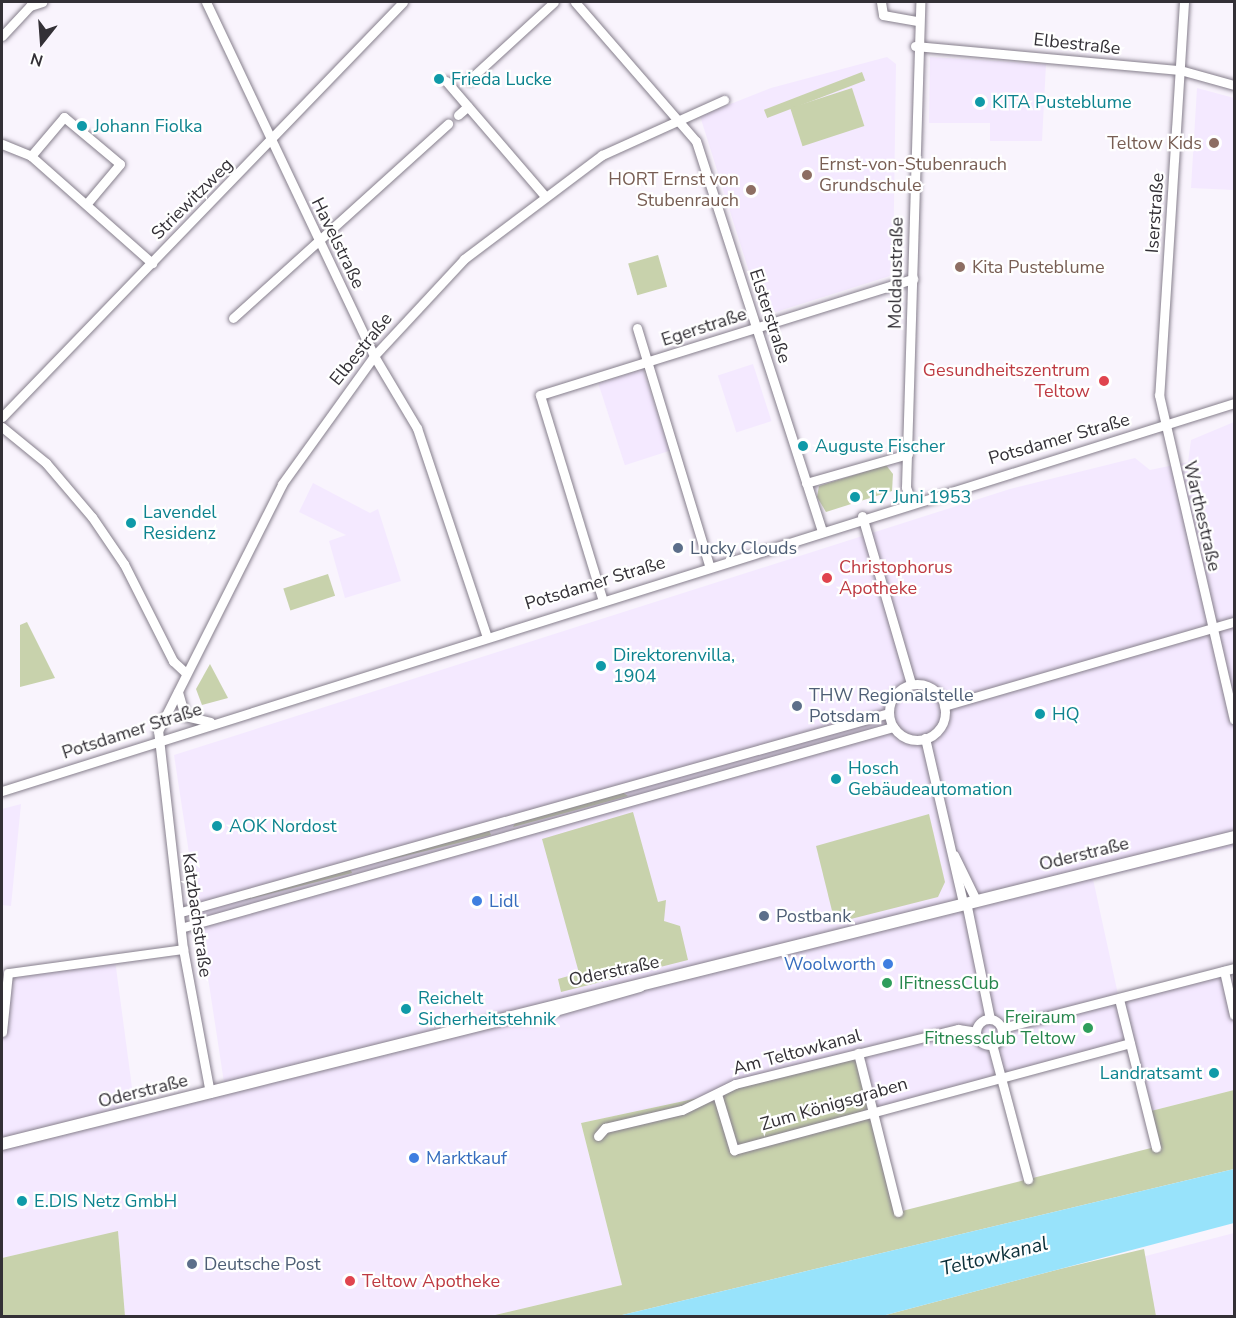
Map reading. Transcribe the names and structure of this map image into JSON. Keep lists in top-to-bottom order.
{
  "streets": {
    "main road": ["Oderstraße"],
    "street": [
      "Elbestraße",
      "Striewitzweg",
      "Iserstraße",
      "Havelstraße",
      "Moldaustraße",
      "Elsterstraße",
      "Egerstraße",
      "Potsdamer Straße",
      "Warthestraße",
      "Katzbachstraße",
      "Am Teltowkanal",
      "Zum Königsgraben"
    ]
  },
  "crossings": [
    ["Elbestraße", "Iserstraße"],
    ["Elbestraße", "Havelstraße"],
    ["Elbestraße", "Moldaustraße"],
    ["Elbestraße", "Elsterstraße"],
    ["Elbestraße", "Potsdamer Straße"],
    ["Elbestraße", "Katzbachstraße"],
    ["Striewitzweg", "Havelstraße"],
    ["Iserstraße", "Potsdamer Straße"],
    ["Iserstraße", "Warthestraße"],
    ["Havelstraße", "Potsdamer Straße"],
    ["Moldaustraße", "Egerstraße"],
    ["Moldaustraße", "Potsdamer Straße"],
    ["Elsterstraße", "Egerstraße"],
    ["Elsterstraße", "Potsdamer Straße"],
    ["Egerstraße", "Potsdamer Straße"],
    ["Potsdamer Straße", "Warthestraße"],
    ["Potsdamer Straße", "Katzbachstraße"],
    ["Oderstraße", "Katzbachstraße"],
    ["Am Teltowkanal", "Zum Königsgraben"]
  ],
  "water": ["Teltowkanal"],
  "places": [
    "Frieda Lucke",
    "KITA Pusteblume",
    "Johann Fiolka",
    "Teltow Kids",
    "Ernst-von-Stubenrauch Grundschule",
    "HORT Ernst von Stubenrauch",
    "Kita Pusteblume",
    "Gesundheitszentrum Teltow",
    "Auguste Fischer",
    "17 Juni 1953",
    "Lavendel Residenz",
    "Lucky Clouds",
    "Christophorus Apotheke",
    "Direktorenvilla, 1904",
    "THW Regionalstelle Potsdam",
    "HQ",
    "Hosch Gebäudeautomation",
    "AOK Nordost",
    "Lidl",
    "Postbank",
    "Woolworth",
    "IFitnessClub",
    "Reichelt Sicherheitstehnik",
    "Freiraum Fitnessclub Teltow",
    "Landratsamt",
    "Marktkauf",
    "E.DIS Netz GmbH",
    "Deutsche Post",
    "Teltow Apotheke"
  ],
  "north": "bottom"
}
